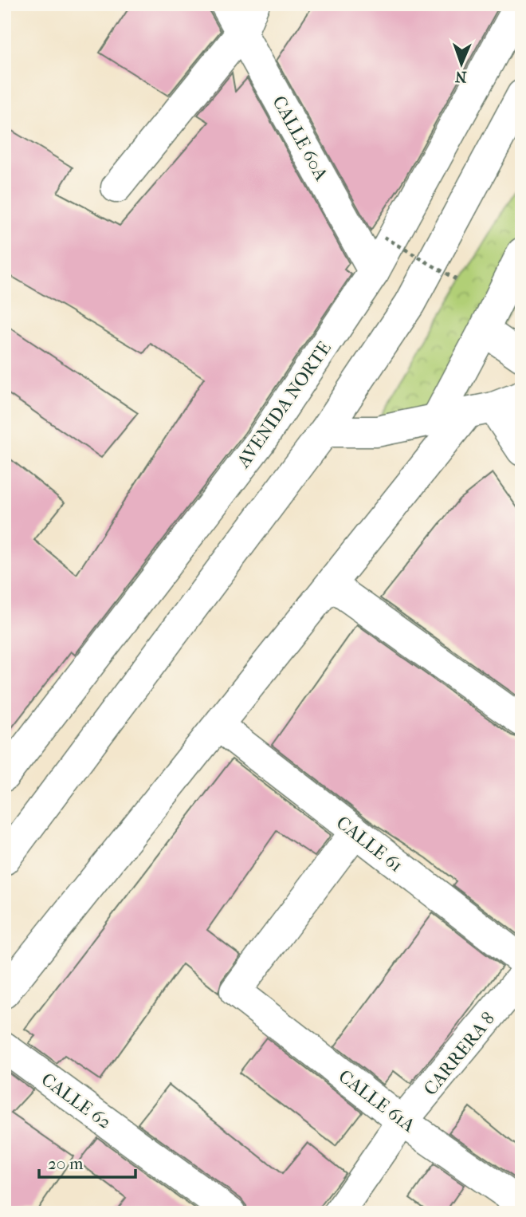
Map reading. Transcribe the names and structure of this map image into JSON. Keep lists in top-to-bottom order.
{
  "streets": {
    "street": [
      "CALLE 60A",
      "AVENIDA NORTE",
      "CALLE 61",
      "CARRERA 8",
      "CALLE 62",
      "CALLE 61A"
    ]
  },
  "crossings": [
    ["CALLE 60A", "AVENIDA NORTE"],
    ["CALLE 61", "CALLE 61A"],
    ["CARRERA 8", "CALLE 61A"]
  ],
  "scale_bar": "20 m",
  "north": "bottom"
}
